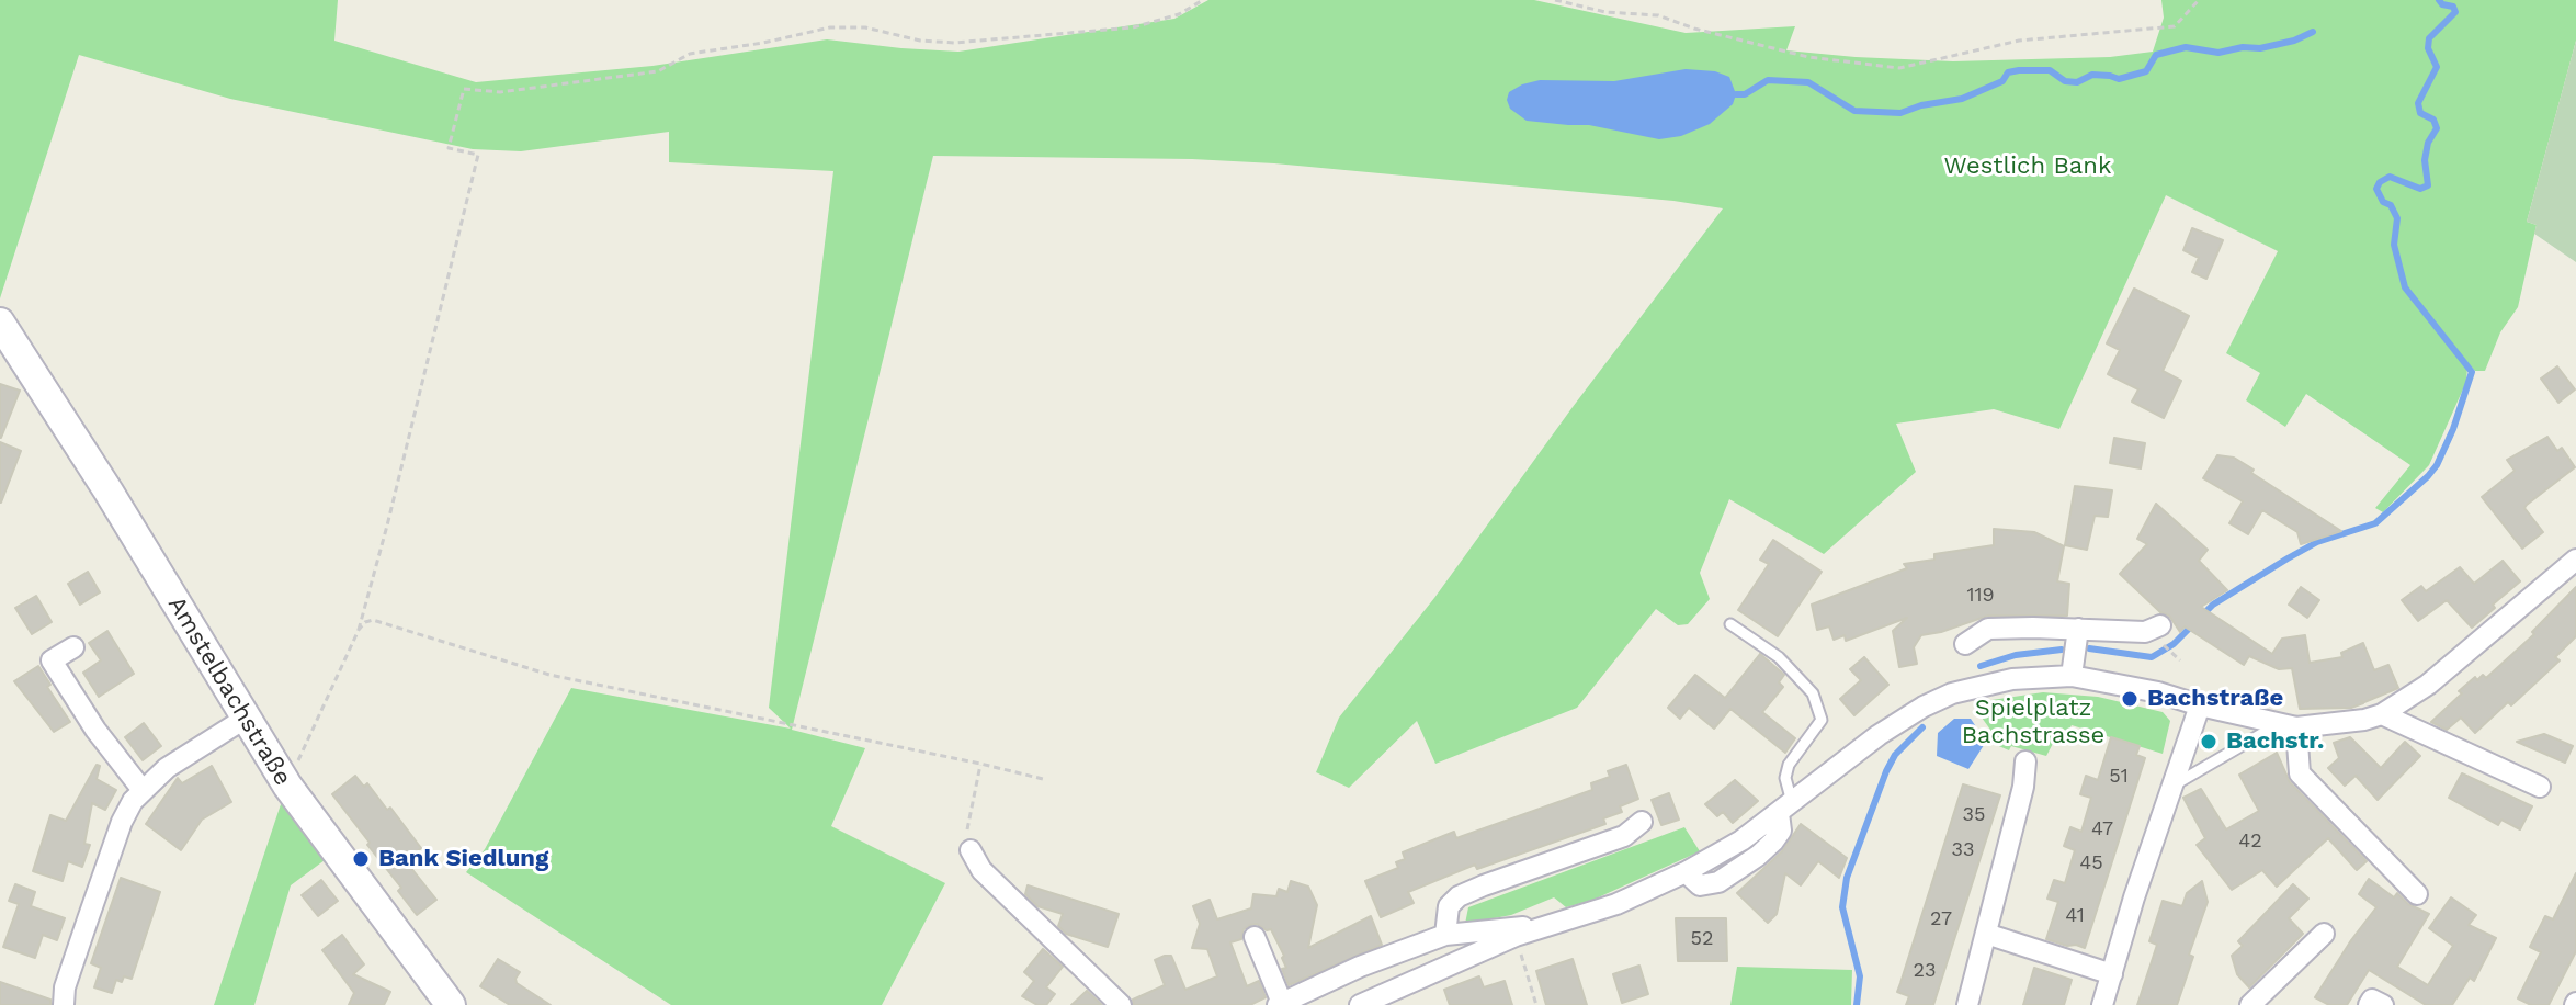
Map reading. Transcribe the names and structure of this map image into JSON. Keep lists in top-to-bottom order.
{
  "streets": {
    "street": ["Amstelbachstraße"]
  },
  "parks": ["Westlich Bank", "Spielplatz Bachstrasse"],
  "places": ["Bachstraße", "Bachstr.", "Bank Siedlung"],
  "house_numbers": [
    "119",
    "51",
    "35",
    "47",
    "42",
    "33",
    "45",
    "41",
    "27",
    "52",
    "23"
  ]
}
